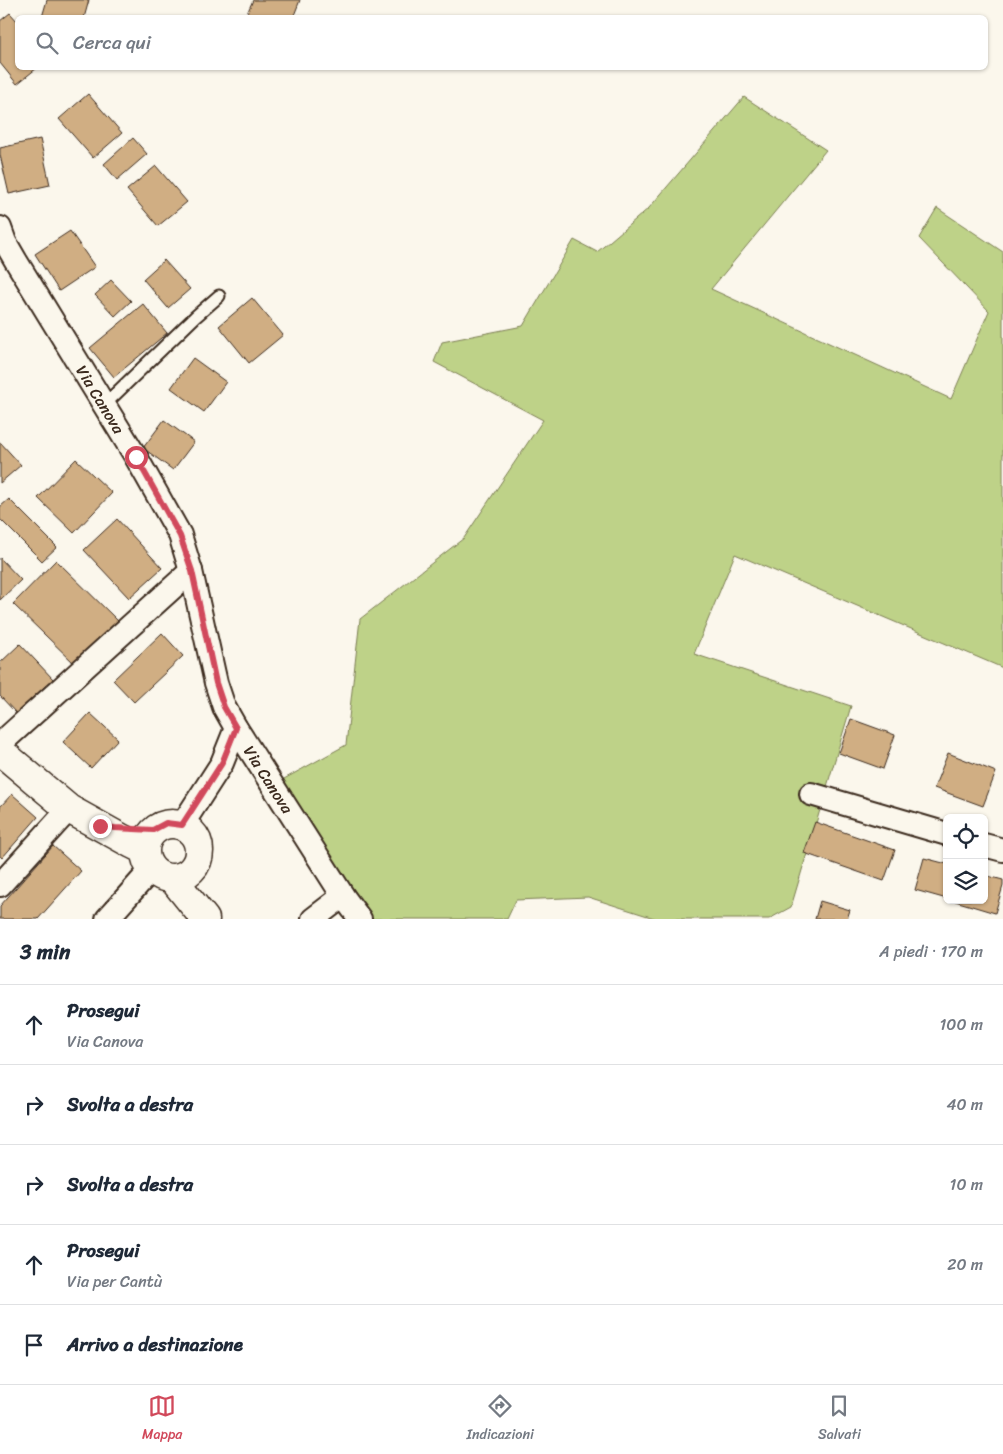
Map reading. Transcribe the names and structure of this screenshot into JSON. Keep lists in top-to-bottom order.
{
  "streets": {
    "street": ["Via Canova"]
  },
  "page": {
    "search": "Cerca qui",
    "heading": ["3 min", "A piedi · 170 m"],
    "list": [
      ["Prosegui", "Via Canova", "100 m"],
      ["Svolta a destra", "40 m"],
      ["Svolta a destra", "10 m"],
      ["Prosegui", "Via per Cantù", "20 m"],
      "Arrivo a destinazione"
    ],
    "nav": ["Mappa", "Indicazioni", "Salvati"]
  }
}
